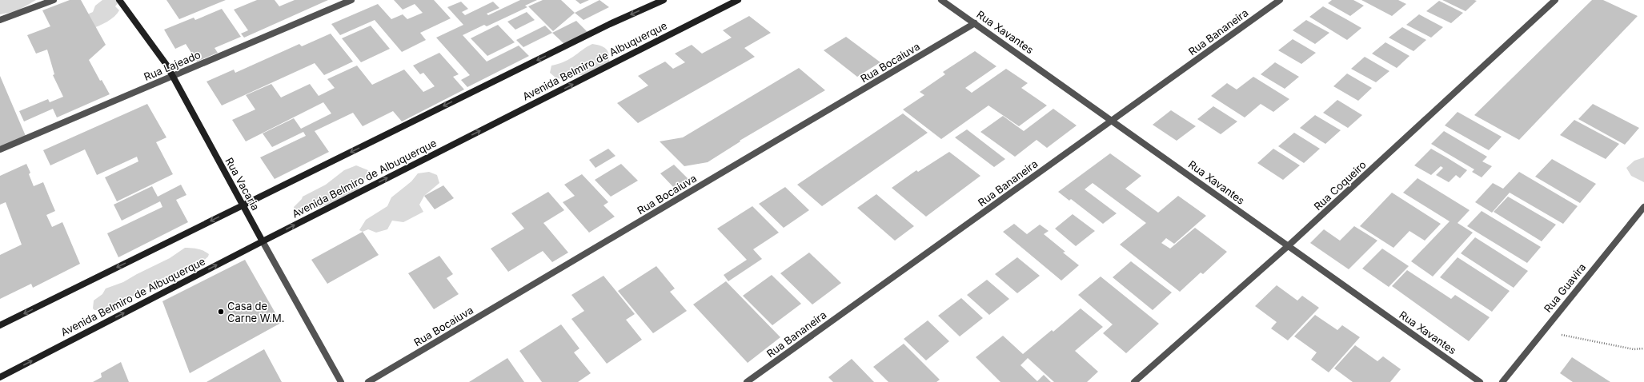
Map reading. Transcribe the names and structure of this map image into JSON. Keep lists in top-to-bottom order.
{
  "streets": {
    "main road": ["Avenida Belmiro de Albuquerque", "Rua Vacaria"],
    "street": [
      "Rua Xavantes",
      "Rua Bananeira",
      "Rua Bocaiuva",
      "Rua Lajeado",
      "Rua Coqueiro",
      "Rua Guavira"
    ]
  },
  "crossings": [
    ["Rua Xavantes", "Rua Bananeira"],
    ["Rua Xavantes", "Rua Bocaiuva"],
    ["Rua Xavantes", "Rua Coqueiro"],
    ["Avenida Belmiro de Albuquerque", "Rua Vacaria"],
    ["Rua Lajeado", "Rua Vacaria"]
  ],
  "places": ["Casa de Carne W.M."]
}
